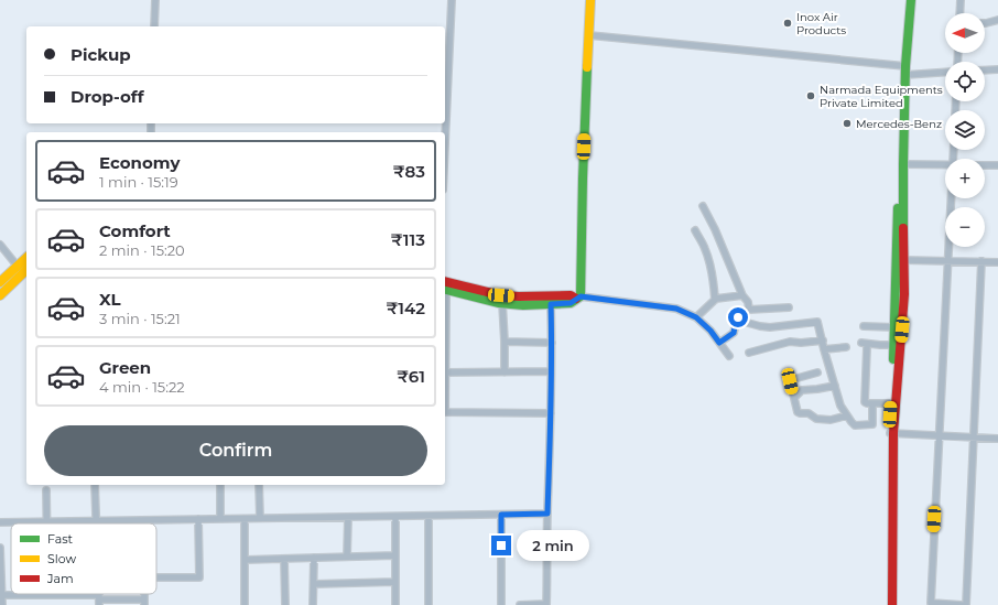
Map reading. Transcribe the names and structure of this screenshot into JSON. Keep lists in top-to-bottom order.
{
  "places": ["Inox Air Products", "Narmada Equipments Private Limited", "Mercedes-Benz"],
  "legend": ["Fast", "Slow", "Jam"],
  "north": "left",
  "page": {
    "map_buttons": ["+", "−"],
    "banner": ["Pickup", "Drop-off"],
    "list": [
      {
        "name": "Economy",
        "note": "1 min · 15:19",
        "value": "₹83"
      },
      {
        "name": "Comfort",
        "note": "2 min · 15:20",
        "value": "₹113"
      },
      {
        "name": "XL",
        "note": "3 min · 15:21",
        "value": "₹142"
      },
      {
        "name": "Green",
        "note": "4 min · 15:22",
        "value": "₹61"
      }
    ],
    "buttons": "Confirm",
    "bubble": "2 min"
  }
}
